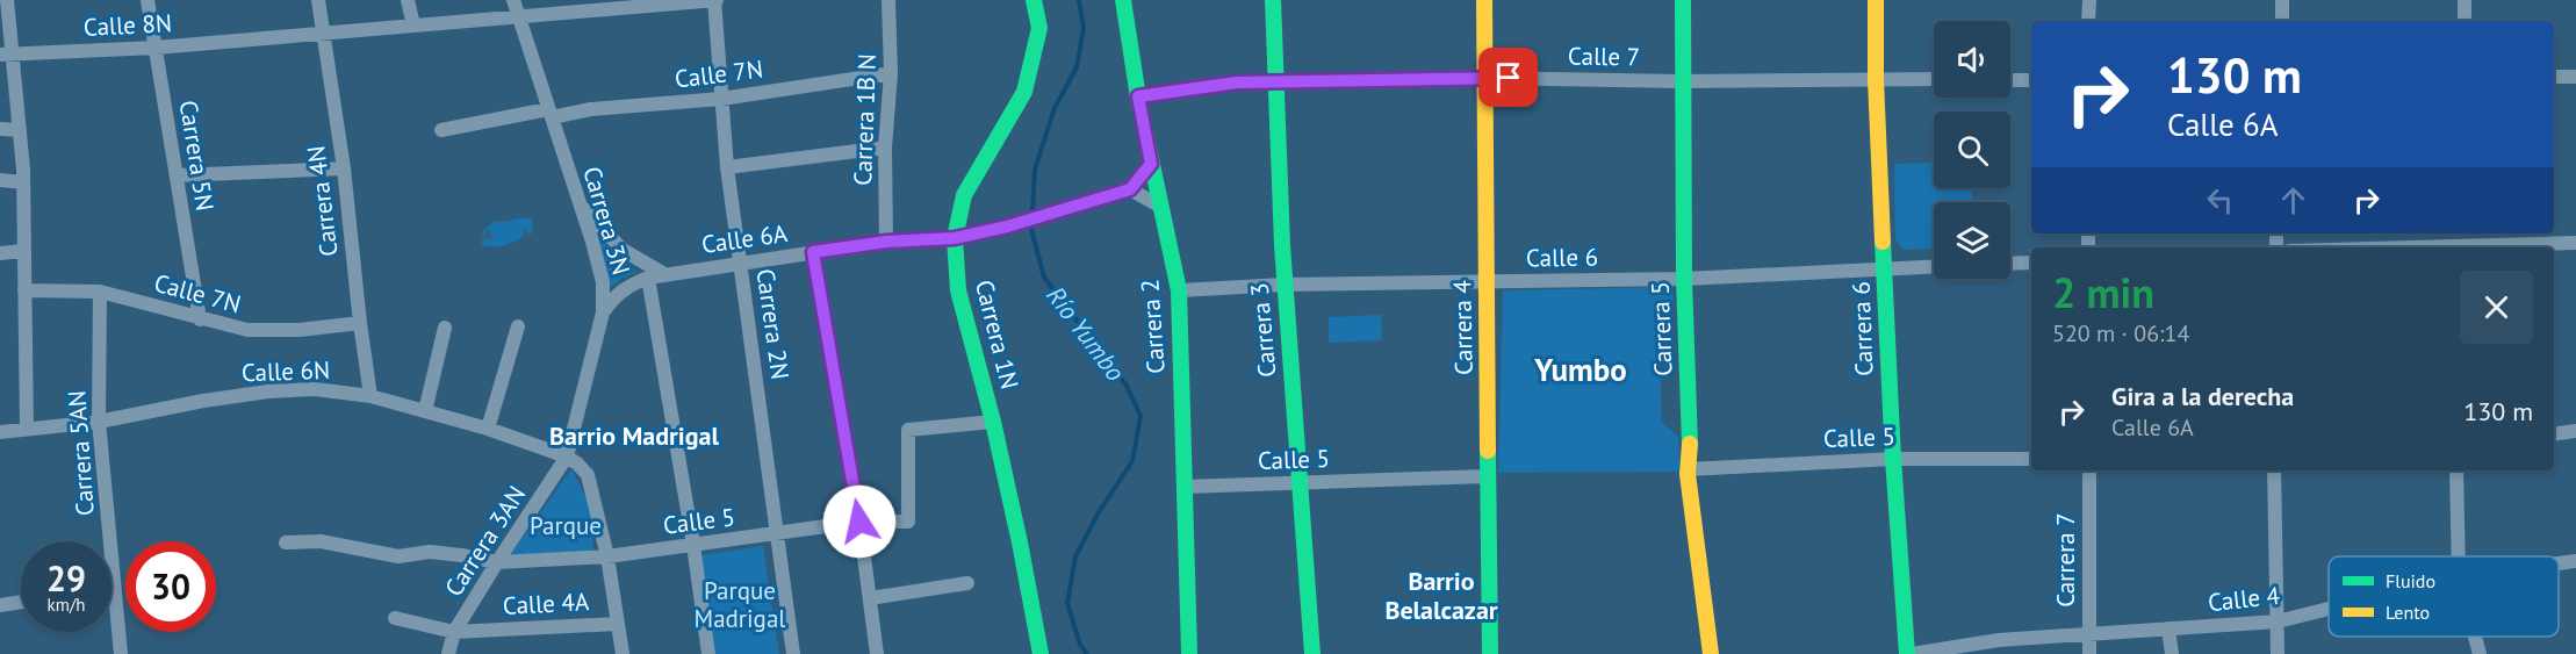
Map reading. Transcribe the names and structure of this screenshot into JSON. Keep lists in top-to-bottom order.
{
  "streets": {
    "street": [
      "Calle 8N",
      "Calle 7",
      "Calle 7N",
      "Carrera 1B N",
      "Carrera 5N",
      "Carrera 4N",
      "Carrera 3N",
      "Calle 6A",
      "Calle 6",
      "Carrera 2N",
      "Carrera 2",
      "Carrera 4",
      "Carrera 5",
      "Carrera 6",
      "Carrera 3",
      "Carrera 1N",
      "Calle 6N",
      "Calle 5",
      "Carrera 5AN",
      "Carrera 3AN",
      "Carrera 7",
      "Calle 4",
      "Calle 4A"
    ]
  },
  "crossings": [
    ["Calle 8N", "Carrera 5N"],
    ["Calle 8N", "Carrera 4N"],
    ["Calle 8N", "Carrera 3N"],
    ["Calle 8N", "Carrera 2N"],
    ["Calle 7", "Carrera 2"],
    ["Calle 7", "Carrera 4"],
    ["Calle 7", "Carrera 5"],
    ["Calle 7", "Carrera 6"],
    ["Calle 7", "Carrera 3"],
    ["Calle 7N", "Carrera 1B N"],
    ["Calle 7N", "Carrera 5N"],
    ["Calle 7N", "Carrera 4N"],
    ["Calle 7N", "Carrera 3N"],
    ["Calle 7N", "Carrera 2N"],
    ["Calle 7N", "Carrera 5AN"],
    ["Carrera 1B N", "Calle 6A"],
    ["Carrera 4N", "Calle 6N"],
    ["Carrera 3N", "Calle 6A"],
    ["Carrera 3N", "Calle 6N"],
    ["Carrera 3N", "Carrera 3AN"],
    ["Calle 6A", "Carrera 2N"],
    ["Calle 6A", "Carrera 1N"],
    ["Calle 6", "Carrera 2"],
    ["Calle 6", "Carrera 4"],
    ["Calle 6", "Carrera 5"],
    ["Calle 6", "Carrera 6"],
    ["Calle 6", "Carrera 3"],
    ["Carrera 2N", "Calle 5"],
    ["Carrera 2", "Calle 5"],
    ["Carrera 4", "Calle 5"],
    ["Carrera 5", "Calle 5"],
    ["Carrera 6", "Calle 5"],
    ["Carrera 6", "Calle 4"],
    ["Carrera 3", "Calle 5"],
    ["Carrera 1N", "Calle 5"],
    ["Calle 6N", "Carrera 5AN"],
    ["Calle 6N", "Carrera 3AN"],
    ["Calle 5", "Carrera 3AN"],
    ["Carrera 3AN", "Calle 4A"],
    ["Carrera 7", "Calle 4"]
  ],
  "districts": ["Yumbo", "Barrio Madrigal", "Barrio Belalcazar"],
  "water": ["Río Yumbo"],
  "parks": ["Parque", "Parque Madrigal"],
  "legend": ["Fluido", "Lento"],
  "page": {
    "turn": ["130 m", "Calle 6A"],
    "heading": ["2 min", "520 m · 06:14"],
    "list": [
      {
        "name": "Gira a la derecha",
        "note": "Calle 6A",
        "value": "130 m"
      }
    ],
    "speed": "29 km/h",
    "limit": "30"
  }
}
